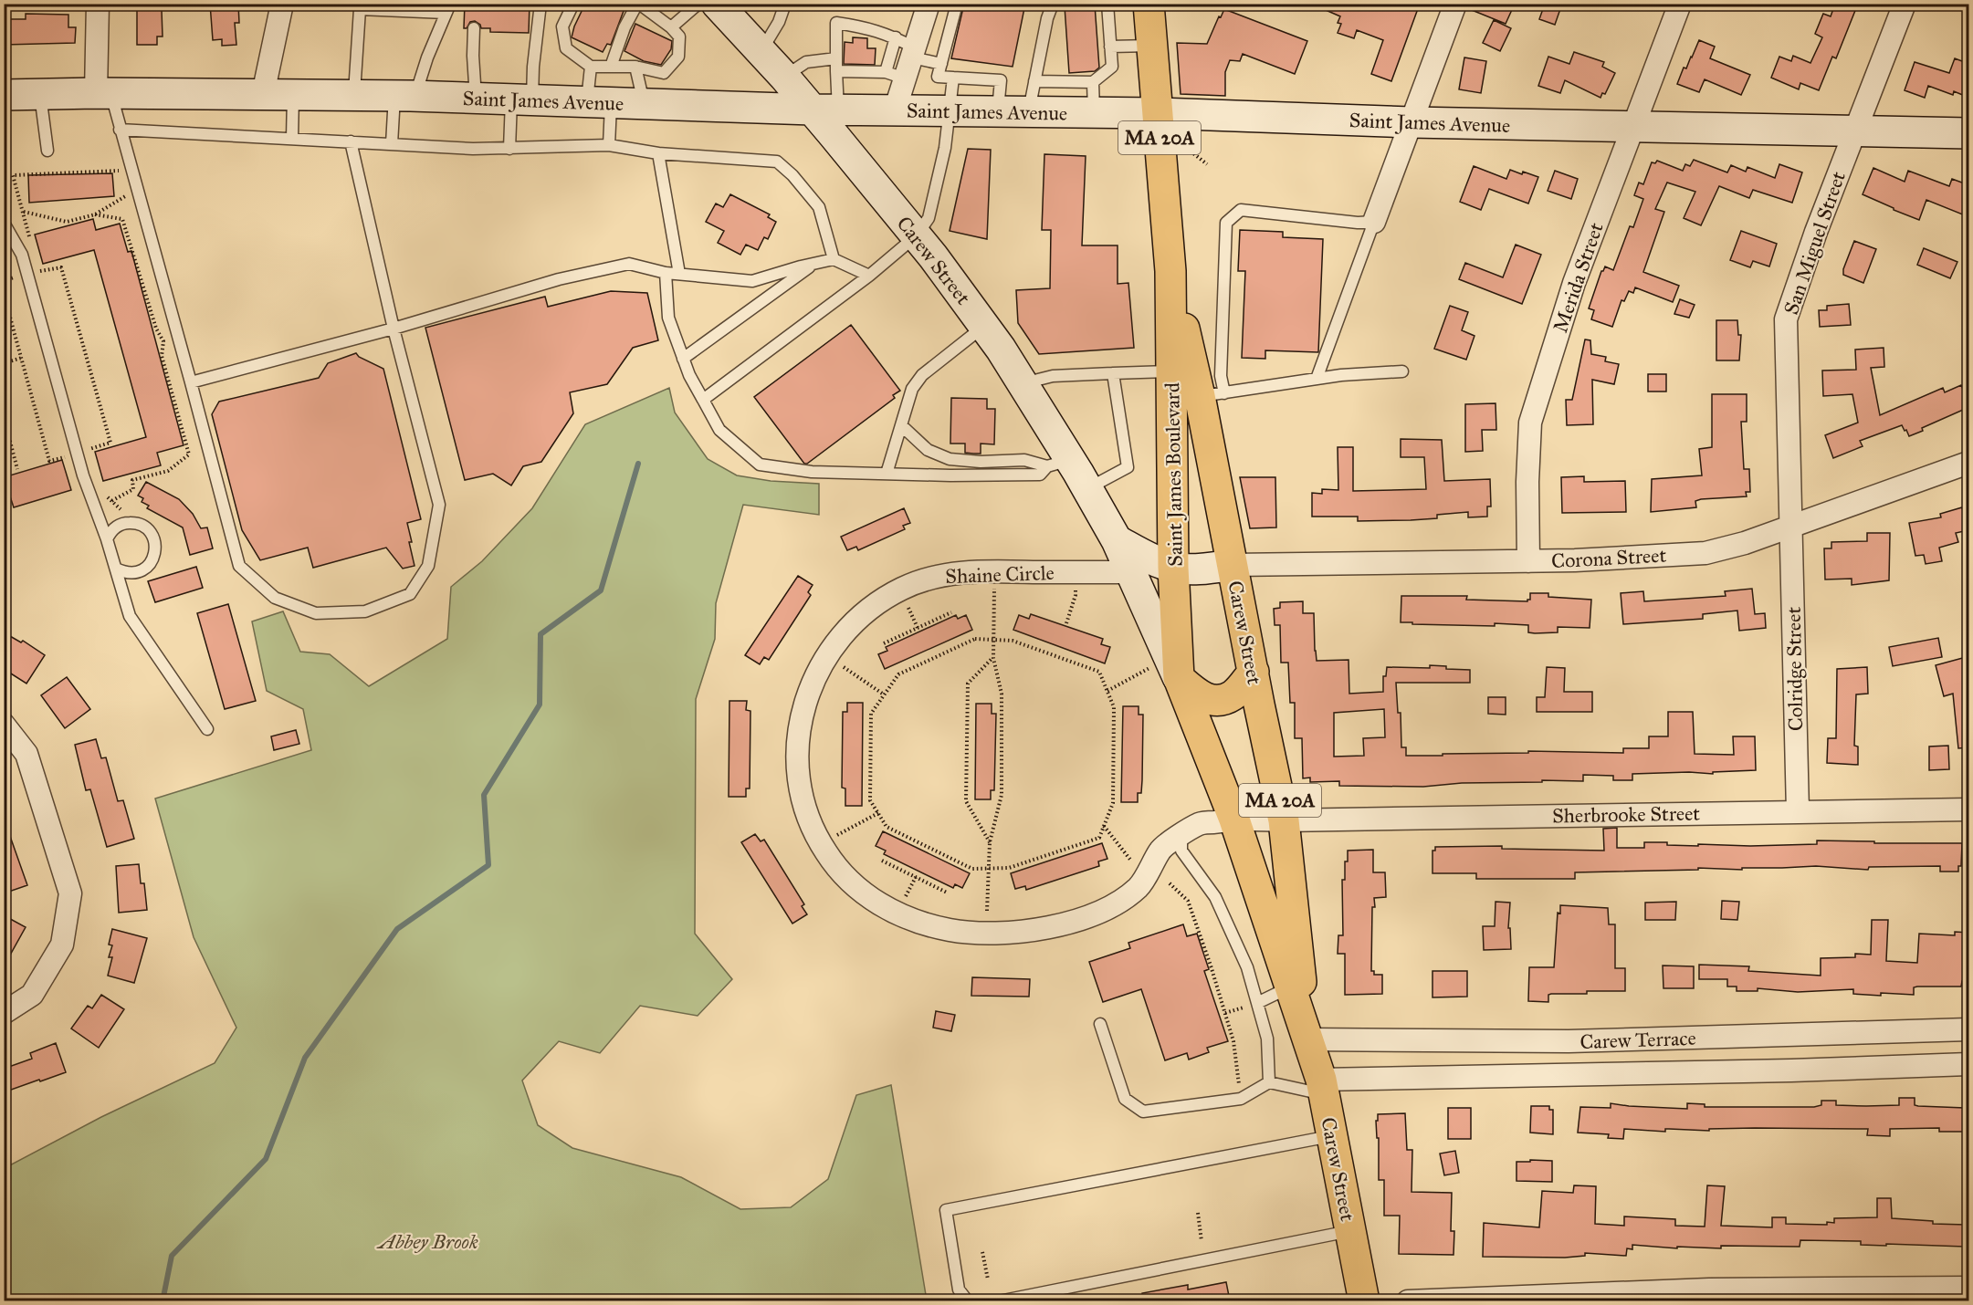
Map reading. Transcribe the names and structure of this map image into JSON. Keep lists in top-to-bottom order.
{
  "streets": {
    "main road": [
      "Saint James Avenue",
      "MA 20A",
      "Carew Street",
      "Saint James Boulevard"
    ],
    "street": [
      "San Miguel Street",
      "Merida Street",
      "Corona Street",
      "Shaine Circle",
      "Colridge Street",
      "Sherbrooke Street",
      "Carew Terrace"
    ]
  },
  "crossings": [
    ["Saint James Avenue", "San Miguel Street"],
    ["Saint James Avenue", "Carew Street"],
    ["Saint James Avenue", "Merida Street"],
    ["Saint James Avenue", "Saint James Boulevard"],
    ["San Miguel Street", "Corona Street"],
    ["San Miguel Street", "Colridge Street"],
    ["Carew Street", "Saint James Boulevard"],
    ["Carew Street", "Corona Street"],
    ["Carew Street", "Shaine Circle"],
    ["Carew Street", "Sherbrooke Street"],
    ["Carew Street", "Carew Terrace"],
    ["Merida Street", "Corona Street"],
    ["Saint James Boulevard", "Corona Street"],
    ["Corona Street", "Colridge Street"],
    ["Colridge Street", "Sherbrooke Street"]
  ],
  "parks": ["Abbey Brook"]
}
